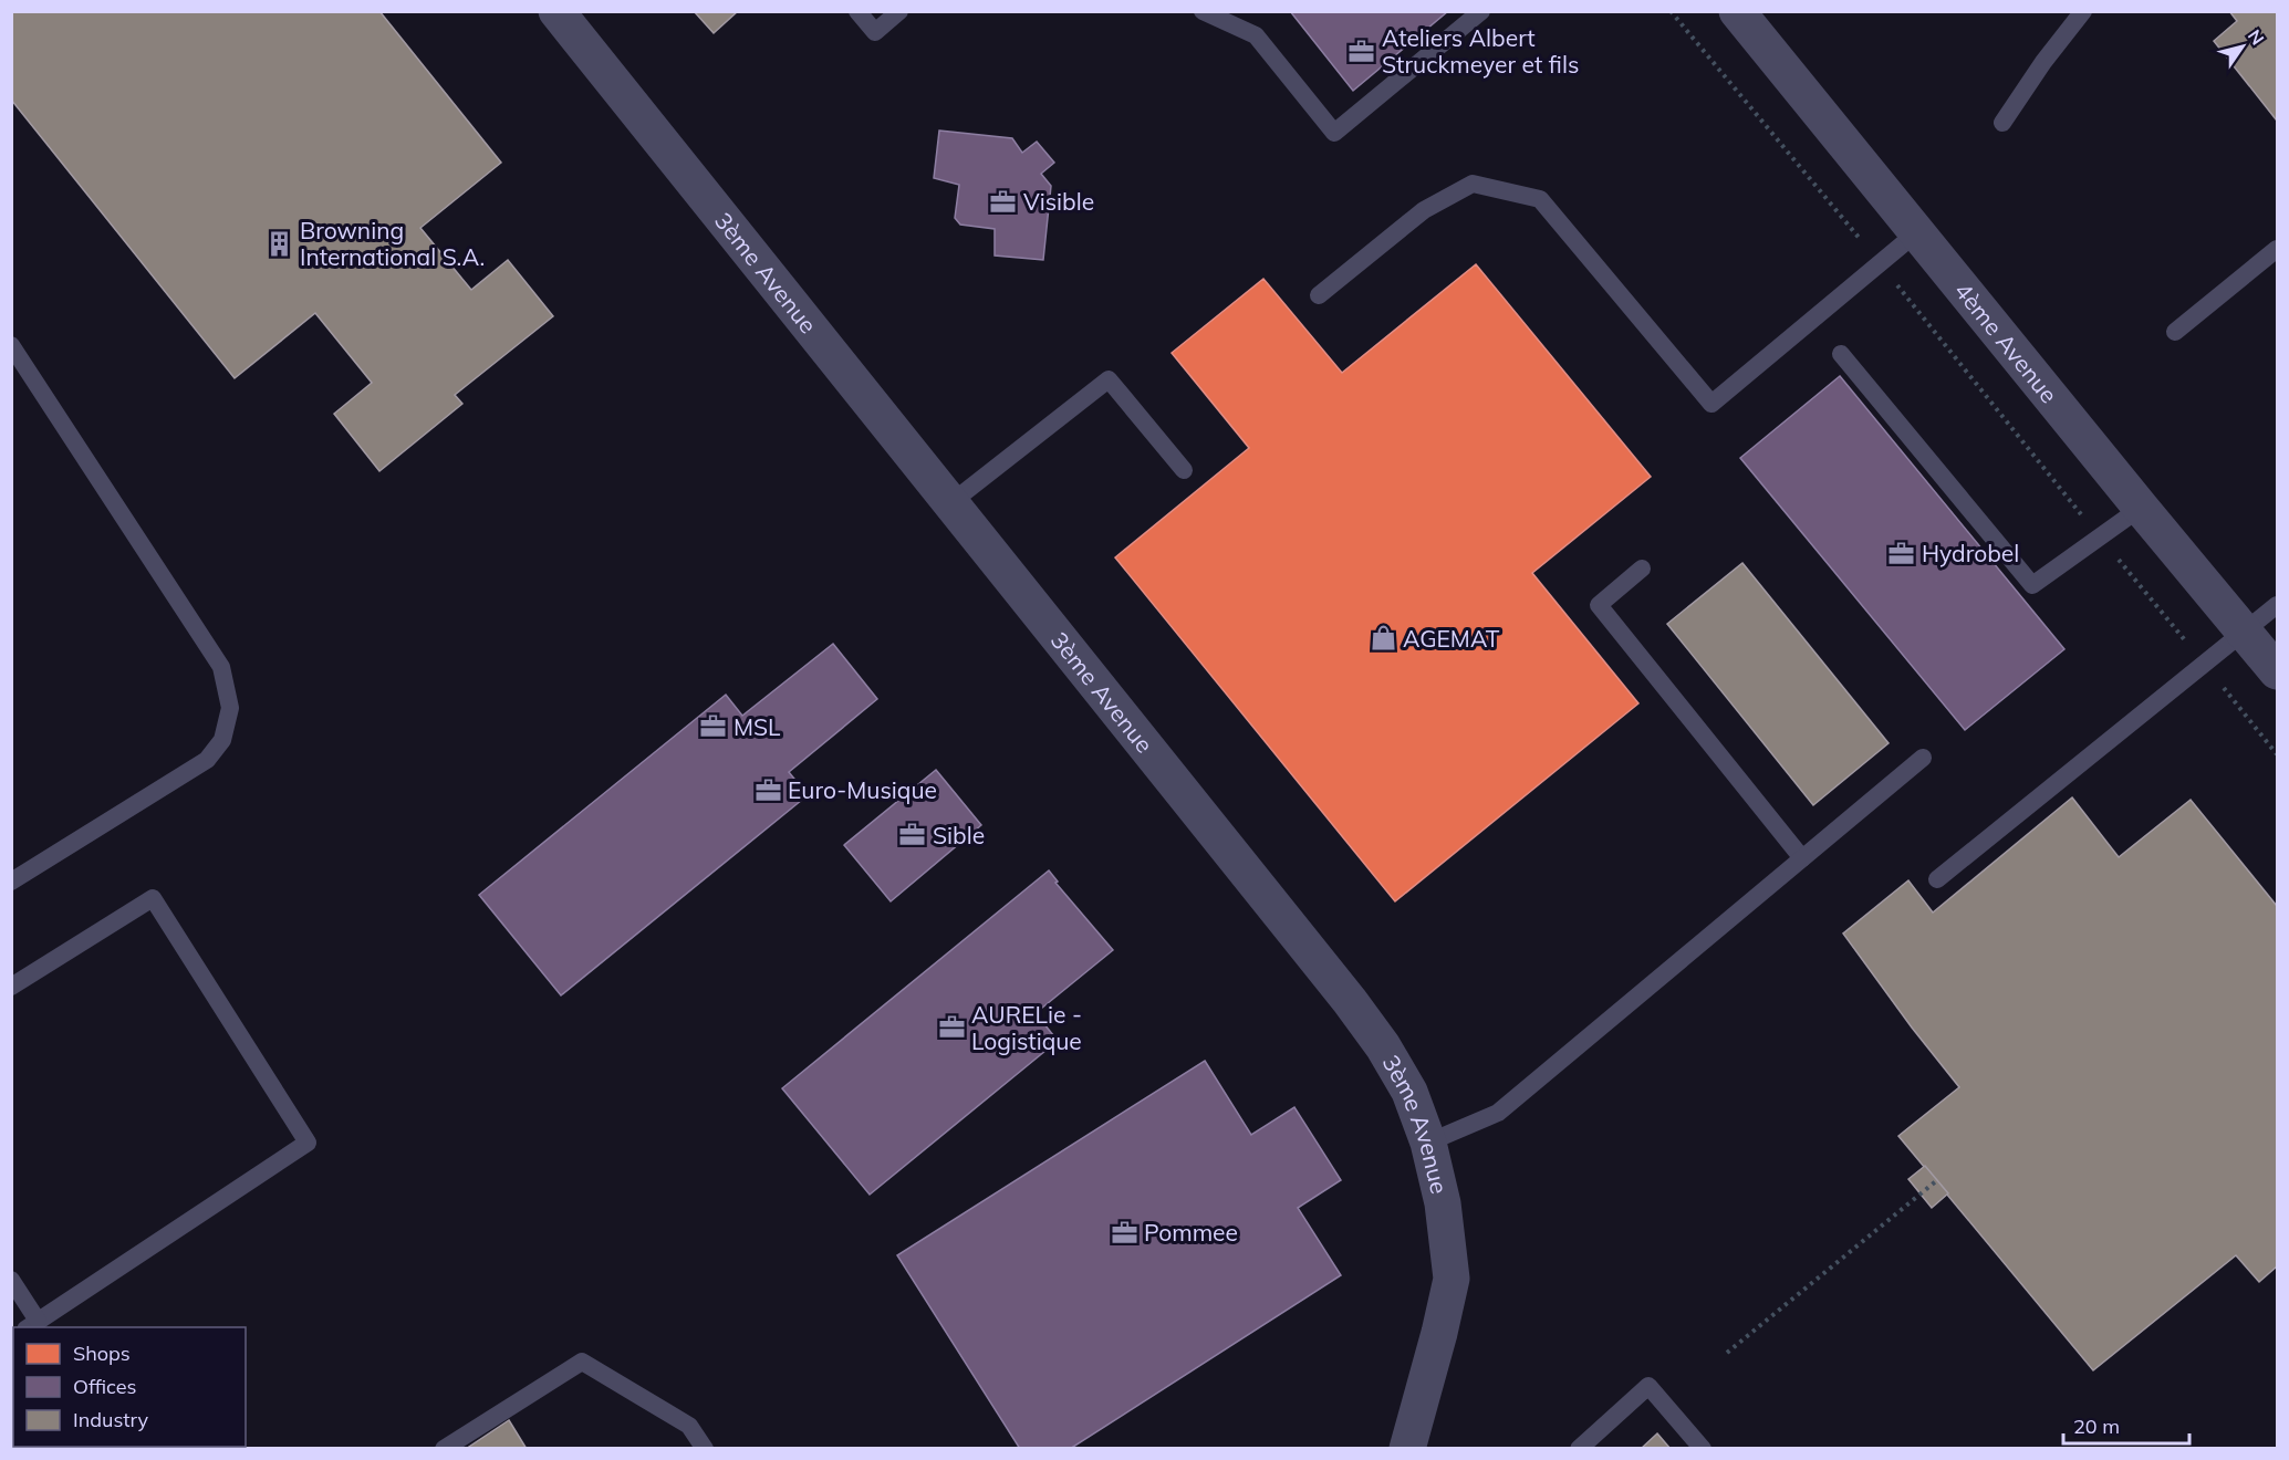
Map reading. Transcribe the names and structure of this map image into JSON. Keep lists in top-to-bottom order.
{
  "streets": {
    "street": ["3ème Avenue", "4ème Avenue"]
  },
  "places": {
    "office": [
      "Ateliers Albert Struckmeyer et fils",
      "Visible",
      "Hydrobel",
      "MSL",
      "Euro-Musique",
      "Sible",
      "AURELie - Logistique",
      "Pommee"
    ],
    "building": ["Browning International S.A."],
    "shop": ["AGEMAT"]
  },
  "legend": ["Shops", "Offices", "Industry"],
  "scale_bar": "20 m",
  "north": "top right"
}
